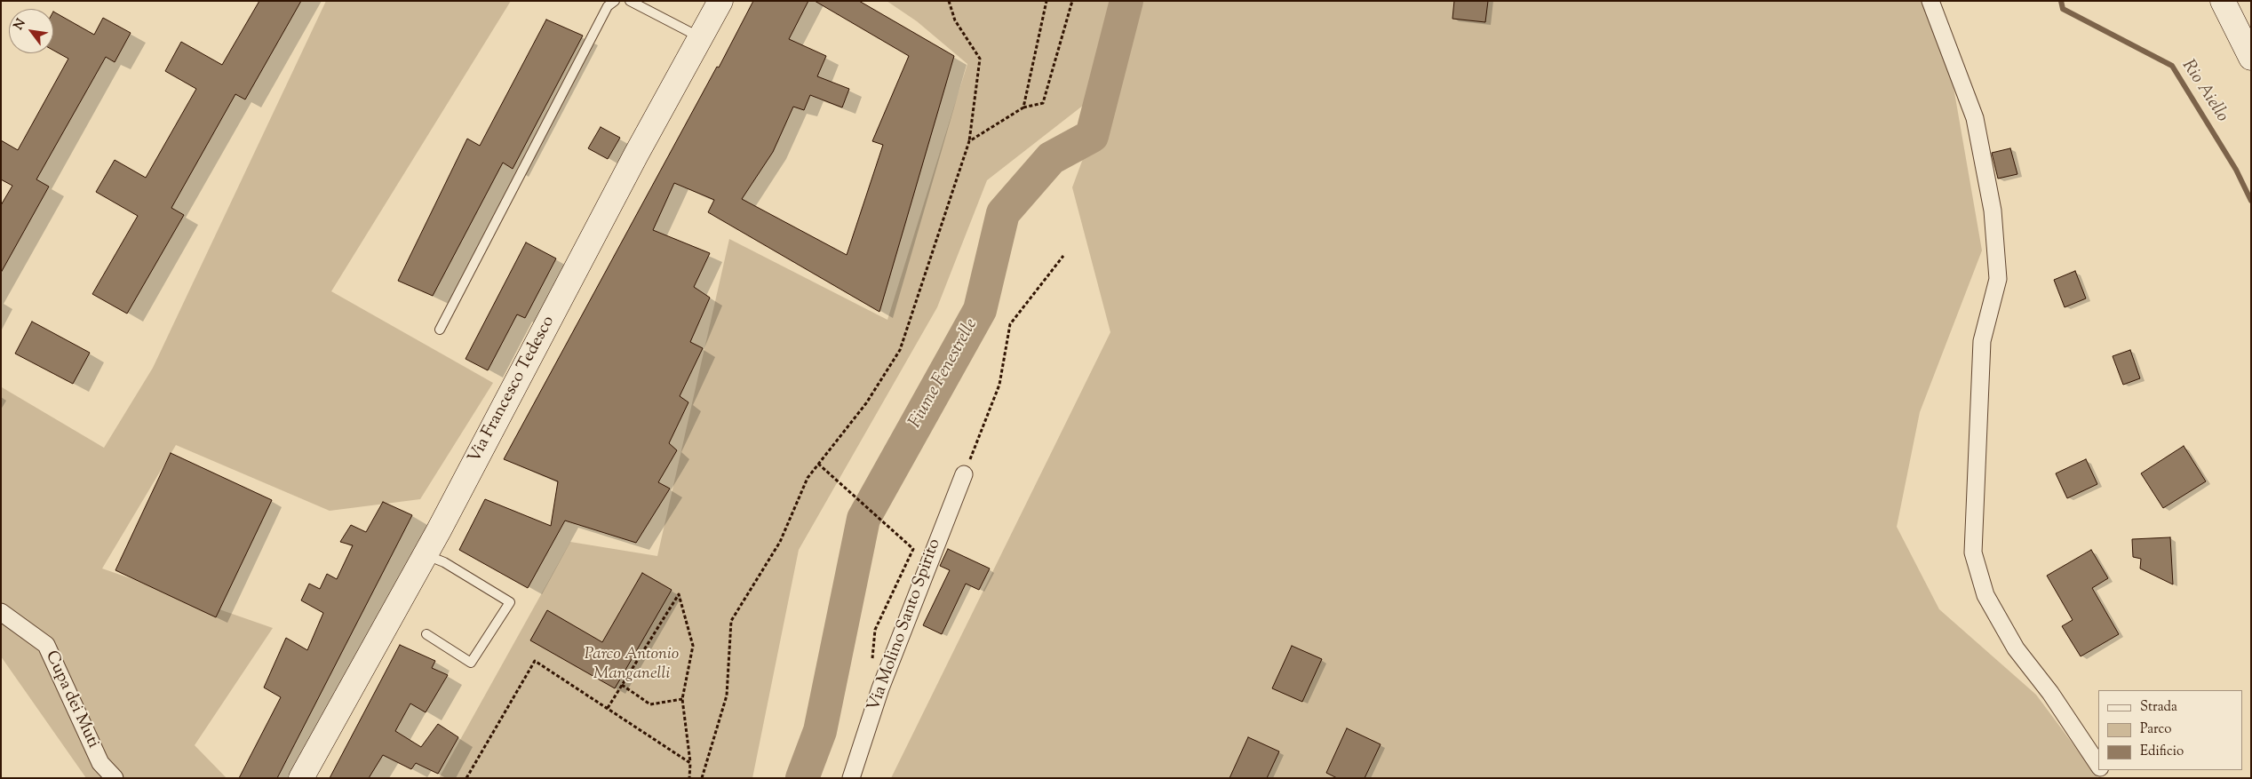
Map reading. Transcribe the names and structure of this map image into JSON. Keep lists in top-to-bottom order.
{
  "streets": {
    "street": ["Via Francesco Tedesco", "Via Molino Santo Spirito", "Cupa dei Muti"]
  },
  "water": ["Rio Aiello", "Fiume Fenestrelle"],
  "parks": ["Parco Antonio Manganelli"],
  "legend": ["Strada", "Parco", "Edificio"],
  "north": "top left"
}
